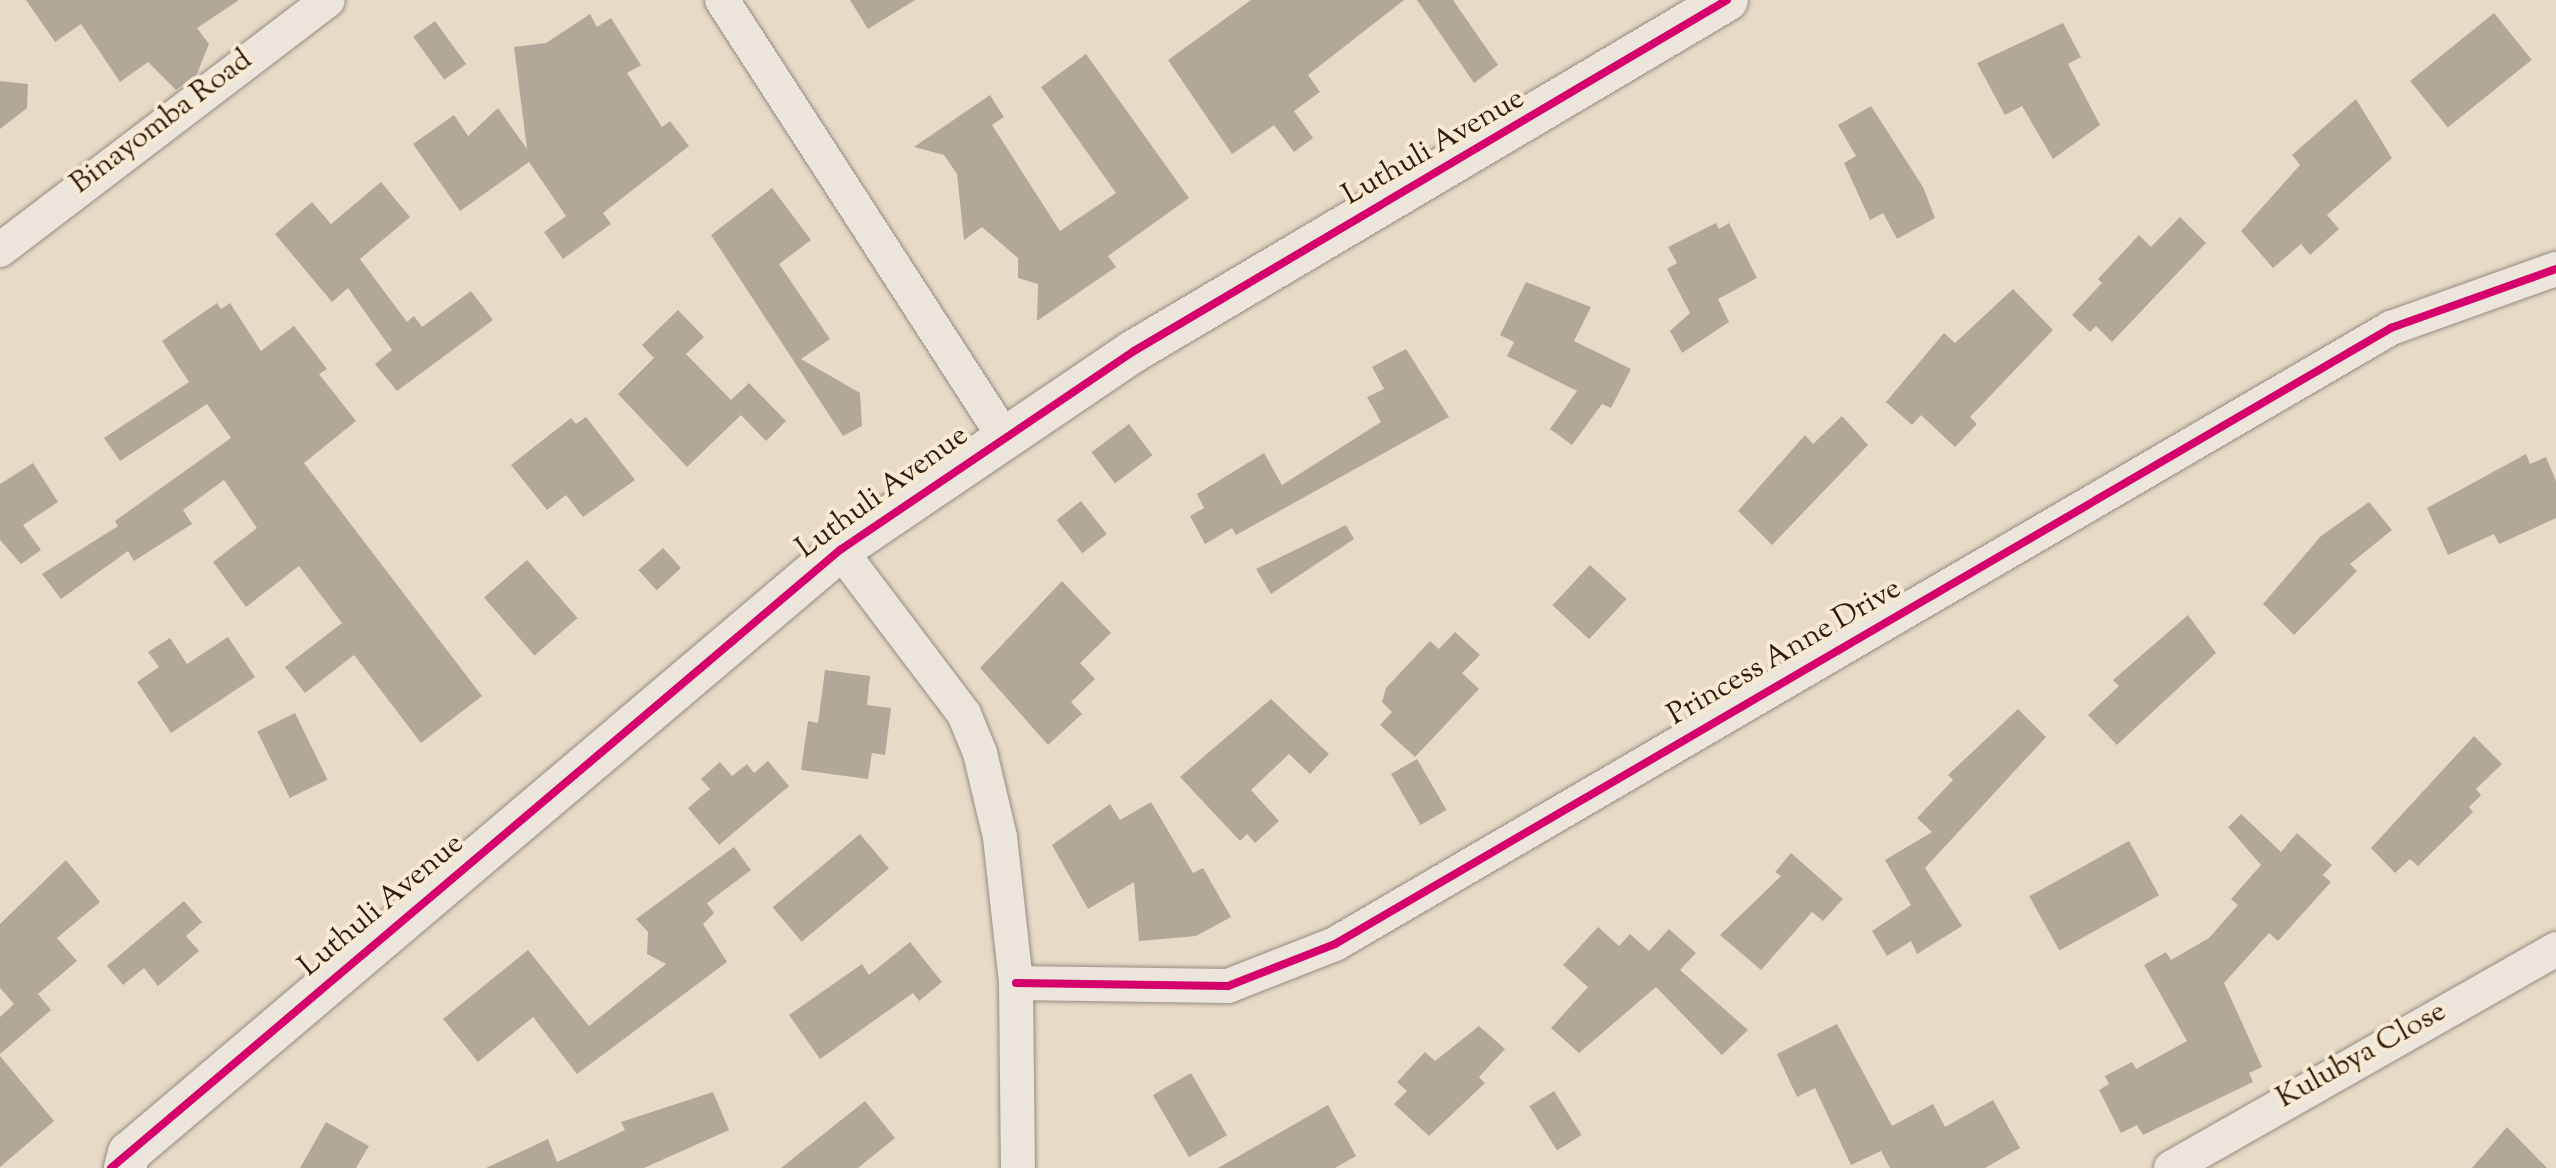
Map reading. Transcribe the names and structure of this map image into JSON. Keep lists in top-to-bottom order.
{
  "streets": {
    "street": [
      "Binayomba Road",
      "Luthuli Avenue",
      "Princess Anne Drive",
      "Kulubya Close"
    ]
  }
}
